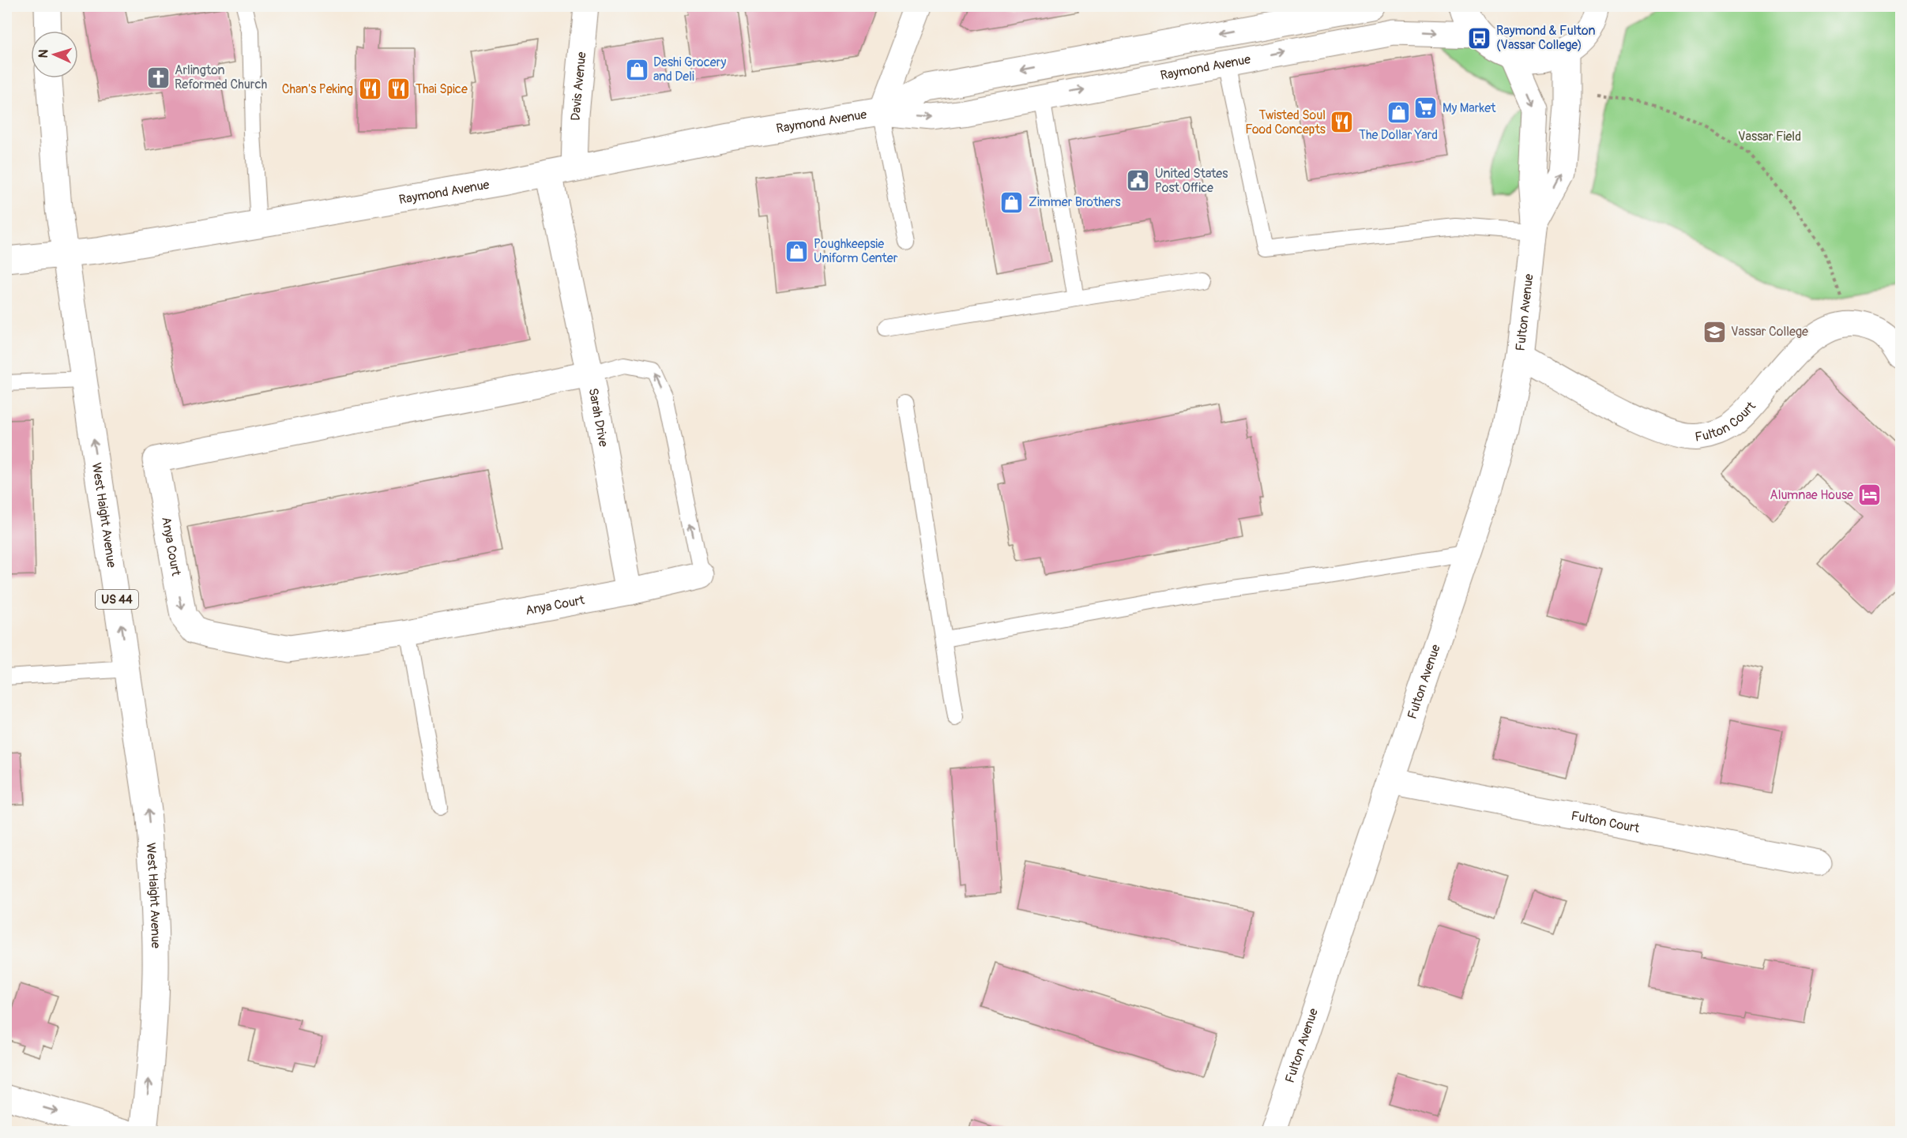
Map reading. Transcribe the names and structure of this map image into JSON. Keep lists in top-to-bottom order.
{
  "streets": {
    "main road": [
      "Raymond Avenue",
      "Davis Avenue",
      "Fulton Avenue",
      "Sarah Drive",
      "Fulton Court",
      "West Haight Avenue",
      "Anya Court",
      "US 44"
    ]
  },
  "crossings": [
    ["Raymond Avenue", "Davis Avenue"],
    ["Raymond Avenue", "Sarah Drive"],
    ["Raymond Avenue", "West Haight Avenue"],
    ["Fulton Avenue", "Fulton Court"],
    ["Sarah Drive", "Anya Court"]
  ],
  "one_way": ["West Haight Avenue"],
  "parks": ["Vassar Field"],
  "places": {
    "bus stop": ["Raymond & Fulton (Vassar College)"],
    "shop": [
      "Deshi Grocery and Deli",
      "The Dollar Yard",
      "Zimmer Brothers",
      "Poughkeepsie Uniform Center"
    ],
    "church": ["Arlington Reformed Church"],
    "restaurant": ["Chan's Peking", "Thai Spice", "Twisted Soul Food Concepts"],
    "supermarket": ["My Market"],
    "public building": ["United States Post Office"],
    "school or university": ["Vassar College"],
    "hotel": ["Alumnae House"]
  },
  "north": "left"
}
